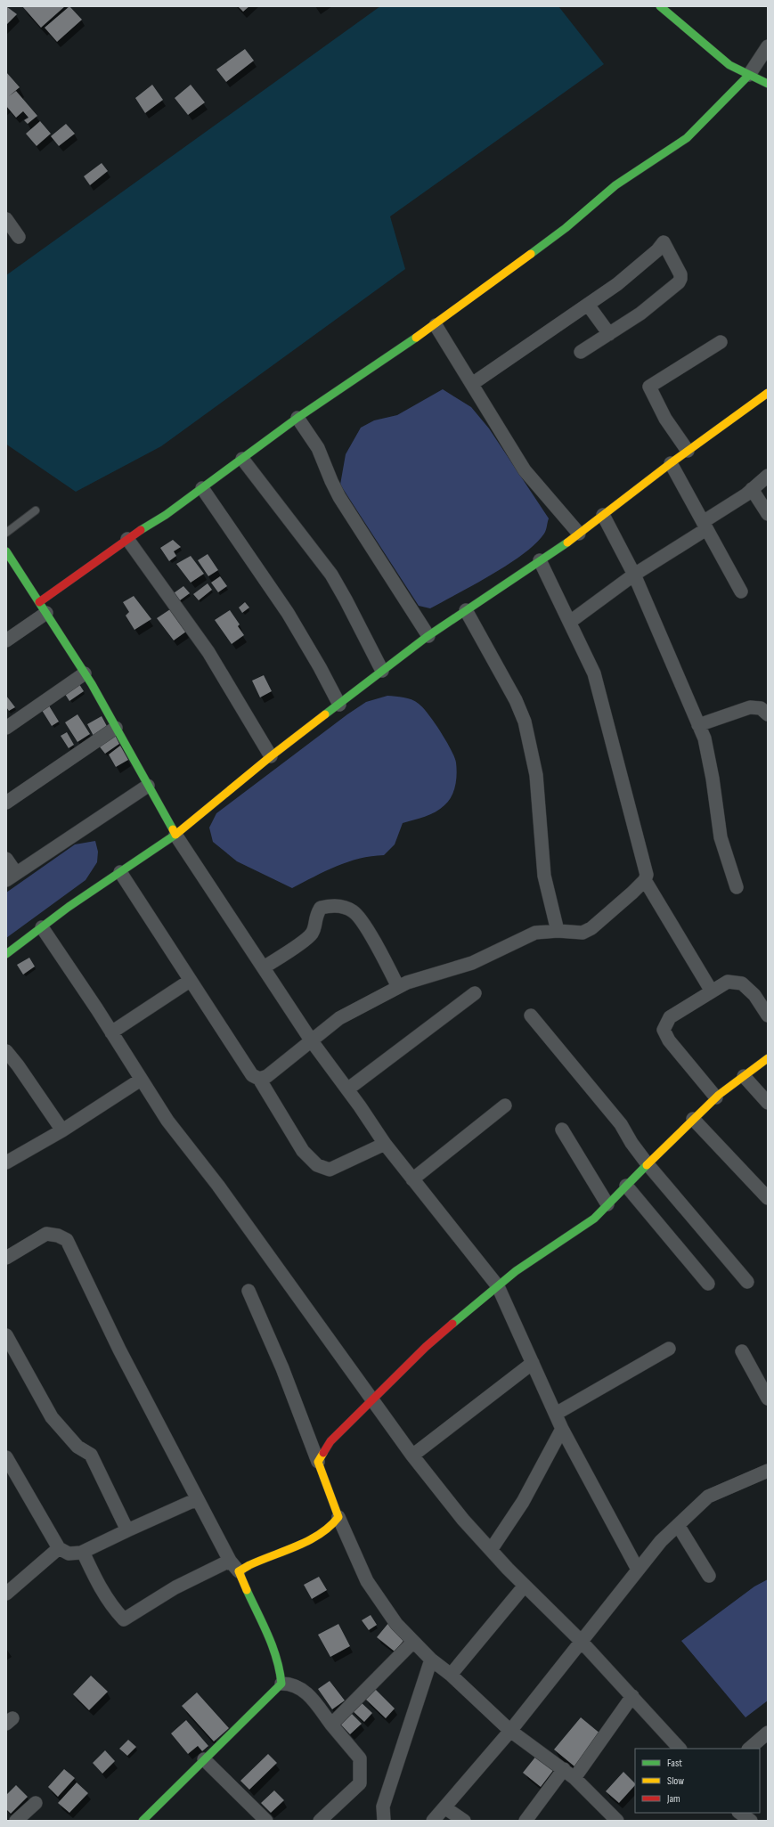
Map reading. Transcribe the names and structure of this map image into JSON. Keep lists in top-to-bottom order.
{
  "legend": ["Fast", "Slow", "Jam"]
}
